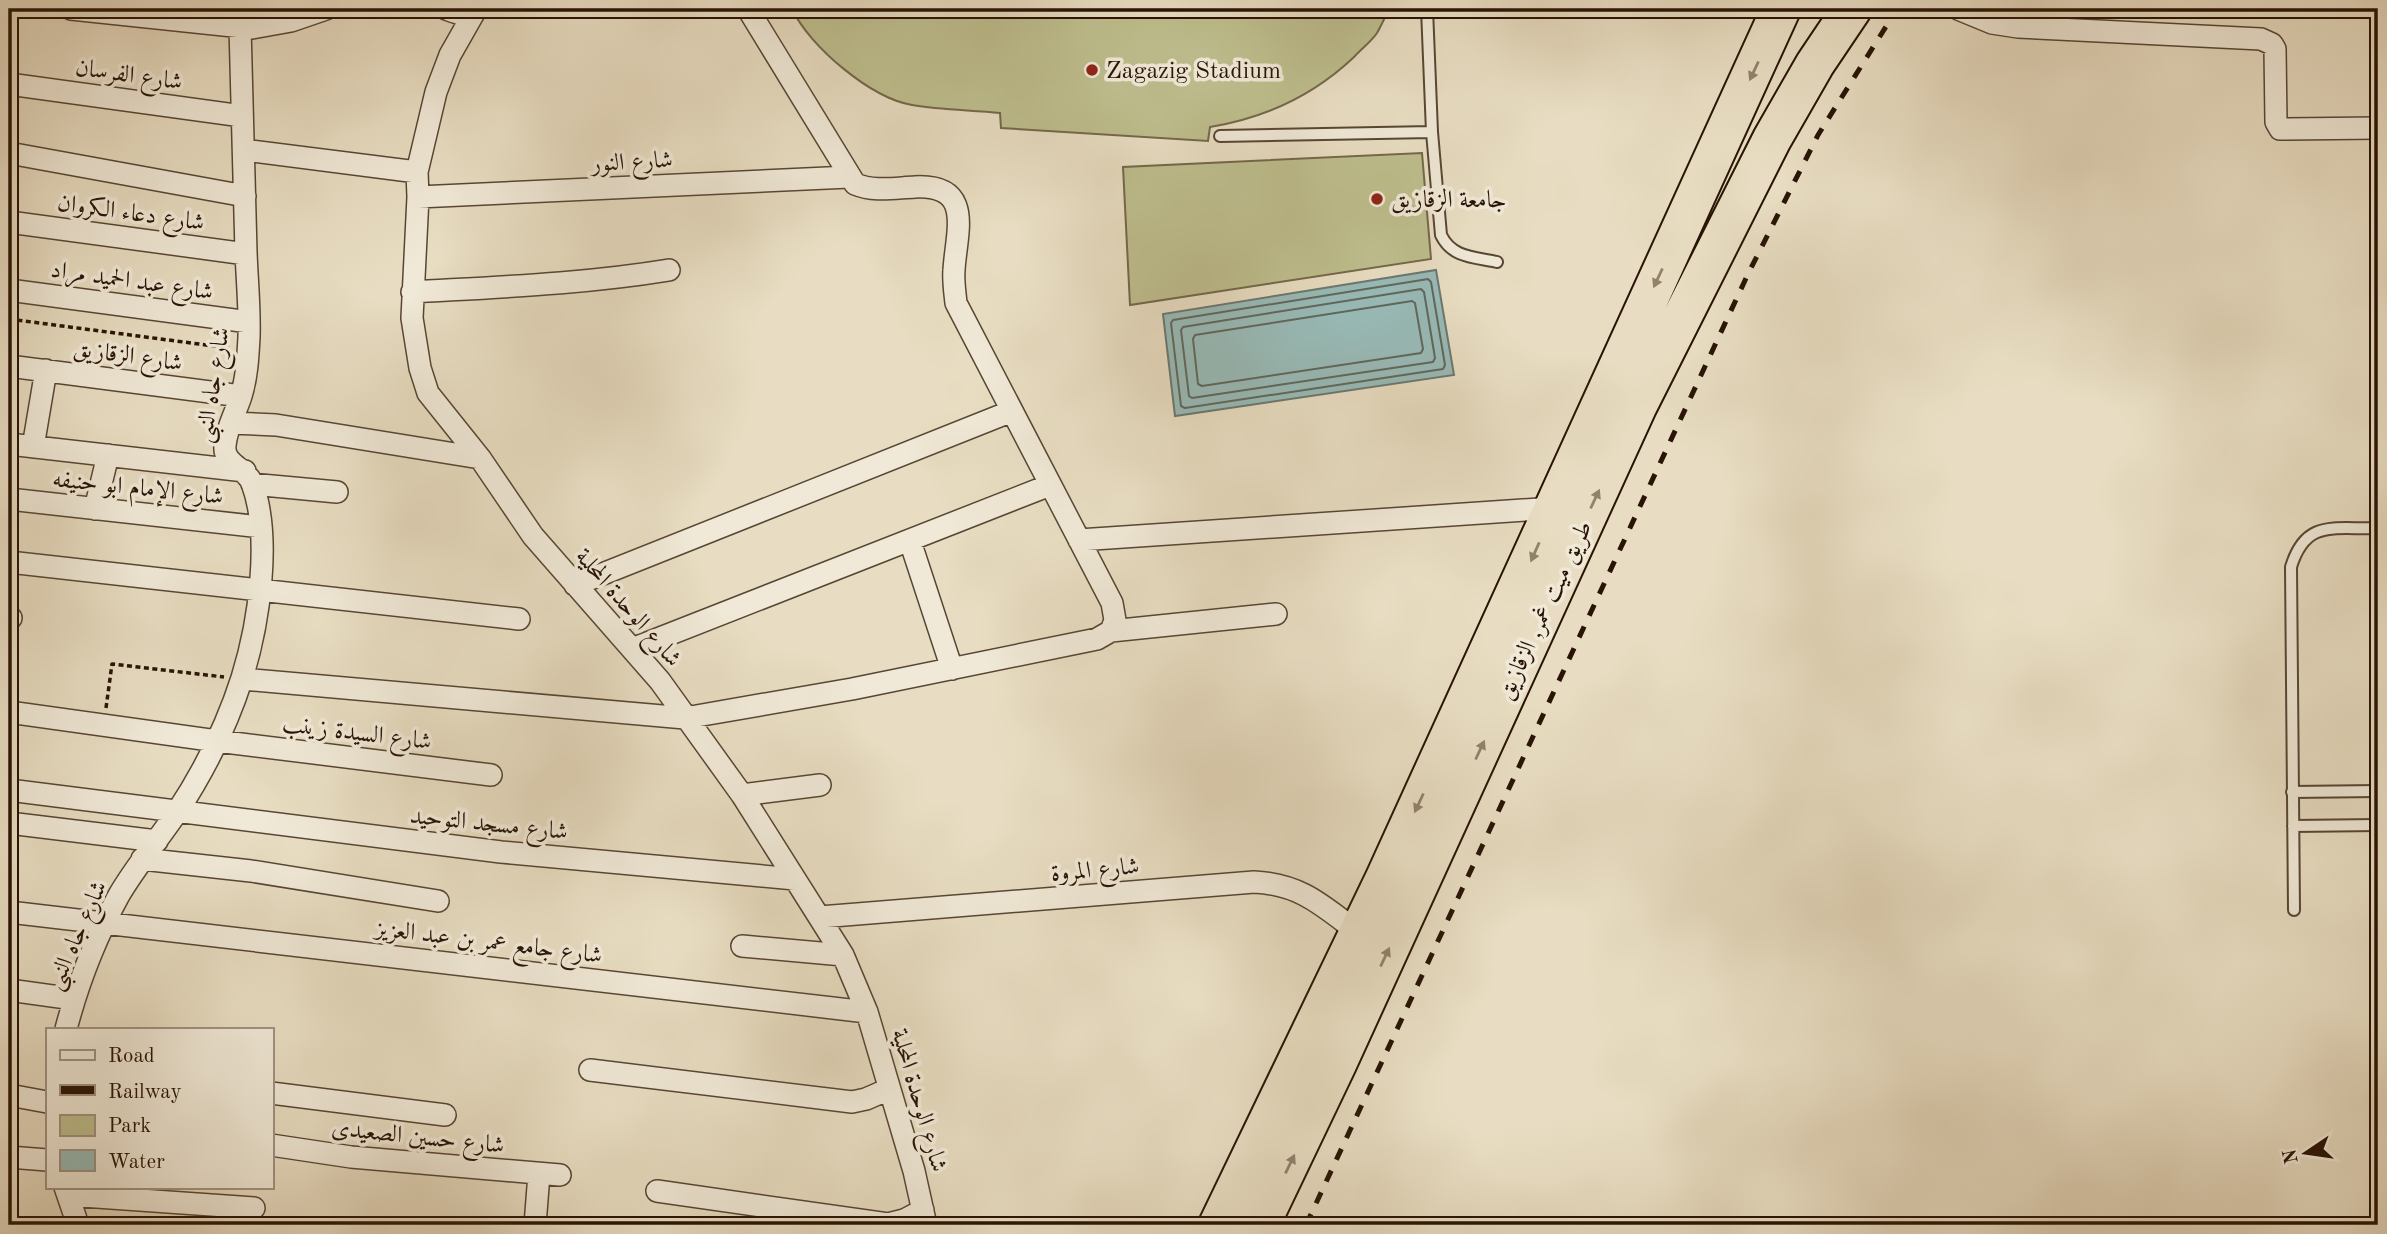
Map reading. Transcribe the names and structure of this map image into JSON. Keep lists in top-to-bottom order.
{
  "streets": {
    "highway": ["طريق ميت غمر, الزقازيق"],
    "street": [
      "شارع الفرسان",
      "شارع النور",
      "شارع دعاء الكروان",
      "شارع عبد الحميد مراد",
      "شارع الزقازيق",
      "شارع جاه النبى",
      "شارع الإمام ابو حنيفه",
      "شارع الوحدة المحلية",
      "شارع السيدة زينب",
      "شارع مسجد التوحيد",
      "شارع المروة",
      "شارع جامع عمر بن عبد العزيز",
      "شارع حسين الصعيدى"
    ]
  },
  "crossings": [
    ["شارع الفرسان", "شارع جاه النبى"],
    ["شارع النور", "شارع الوحدة المحلية"],
    ["شارع دعاء الكروان", "شارع جاه النبى"],
    ["شارع عبد الحميد مراد", "شارع جاه النبى"],
    ["شارع الزقازيق", "شارع جاه النبى"],
    ["شارع جاه النبى", "شارع الإمام ابو حنيفه"],
    ["شارع جاه النبى", "شارع السيدة زينب"],
    ["شارع جاه النبى", "شارع مسجد التوحيد"],
    ["شارع جاه النبى", "شارع جامع عمر بن عبد العزيز"],
    ["شارع الوحدة المحلية", "شارع مسجد التوحيد"],
    ["شارع الوحدة المحلية", "شارع المروة"],
    ["شارع الوحدة المحلية", "شارع جامع عمر بن عبد العزيز"],
    ["طريق ميت غمر, الزقازيق", "شارع المروة"]
  ],
  "places": ["Zagazig Stadium", "جامعة الزقازيق"],
  "legend": [
    "Road",
    "Railway",
    "Park",
    "Water"
  ],
  "north": "left"
}
